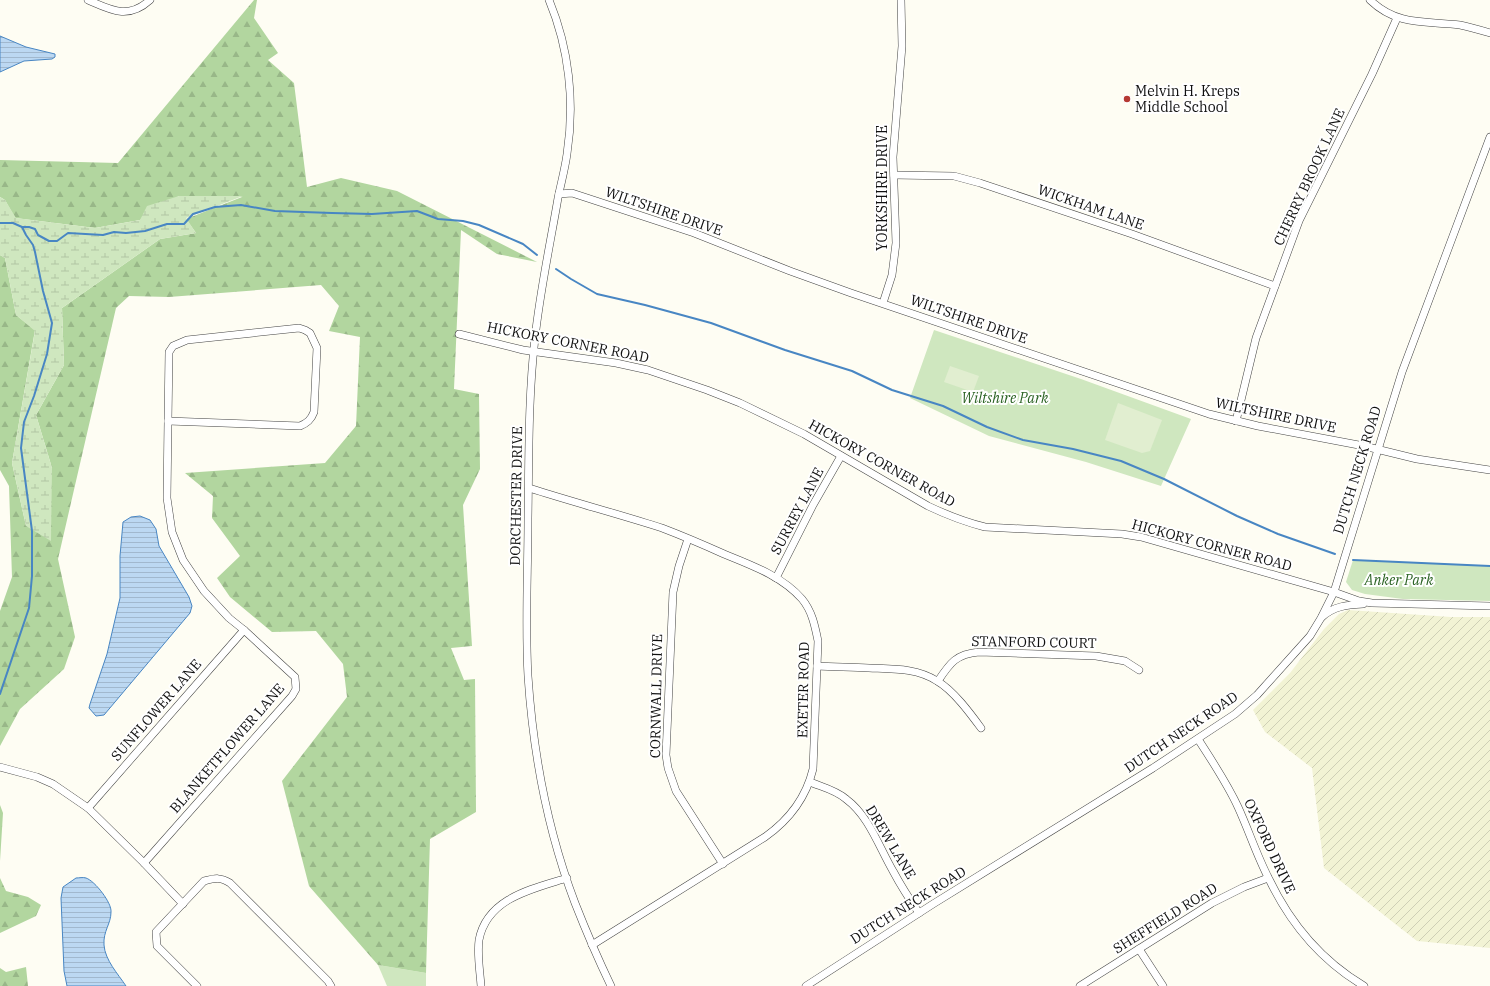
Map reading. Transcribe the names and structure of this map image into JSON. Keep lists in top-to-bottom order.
{
  "streets": {
    "street": [
      "CHERRY BROOK LANE",
      "YORKSHIRE DRIVE",
      "WICKHAM LANE",
      "WILTSHIRE DRIVE",
      "HICKORY CORNER ROAD",
      "DUTCH NECK ROAD",
      "DORCHESTER DRIVE",
      "SURREY LANE",
      "STANFORD COURT",
      "EXETER ROAD",
      "CORNWALL DRIVE",
      "SUNFLOWER LANE",
      "BLANKETFLOWER LANE",
      "DREW LANE",
      "OXFORD DRIVE",
      "SHEFFIELD ROAD"
    ]
  },
  "crossings": [
    ["CHERRY BROOK LANE", "WICKHAM LANE"],
    ["CHERRY BROOK LANE", "WILTSHIRE DRIVE"],
    ["YORKSHIRE DRIVE", "WICKHAM LANE"],
    ["YORKSHIRE DRIVE", "WILTSHIRE DRIVE"],
    ["WILTSHIRE DRIVE", "DUTCH NECK ROAD"],
    ["WILTSHIRE DRIVE", "DORCHESTER DRIVE"],
    ["HICKORY CORNER ROAD", "DUTCH NECK ROAD"],
    ["HICKORY CORNER ROAD", "DORCHESTER DRIVE"],
    ["HICKORY CORNER ROAD", "SURREY LANE"],
    ["DUTCH NECK ROAD", "DREW LANE"],
    ["DUTCH NECK ROAD", "OXFORD DRIVE"],
    ["DORCHESTER DRIVE", "EXETER ROAD"],
    ["SURREY LANE", "EXETER ROAD"],
    ["EXETER ROAD", "CORNWALL DRIVE"],
    ["EXETER ROAD", "DREW LANE"],
    ["SUNFLOWER LANE", "BLANKETFLOWER LANE"],
    ["OXFORD DRIVE", "SHEFFIELD ROAD"]
  ],
  "parks": ["Wiltshire Park", "Anker Park"],
  "places": ["Melvin H. Kreps Middle School"]
}
